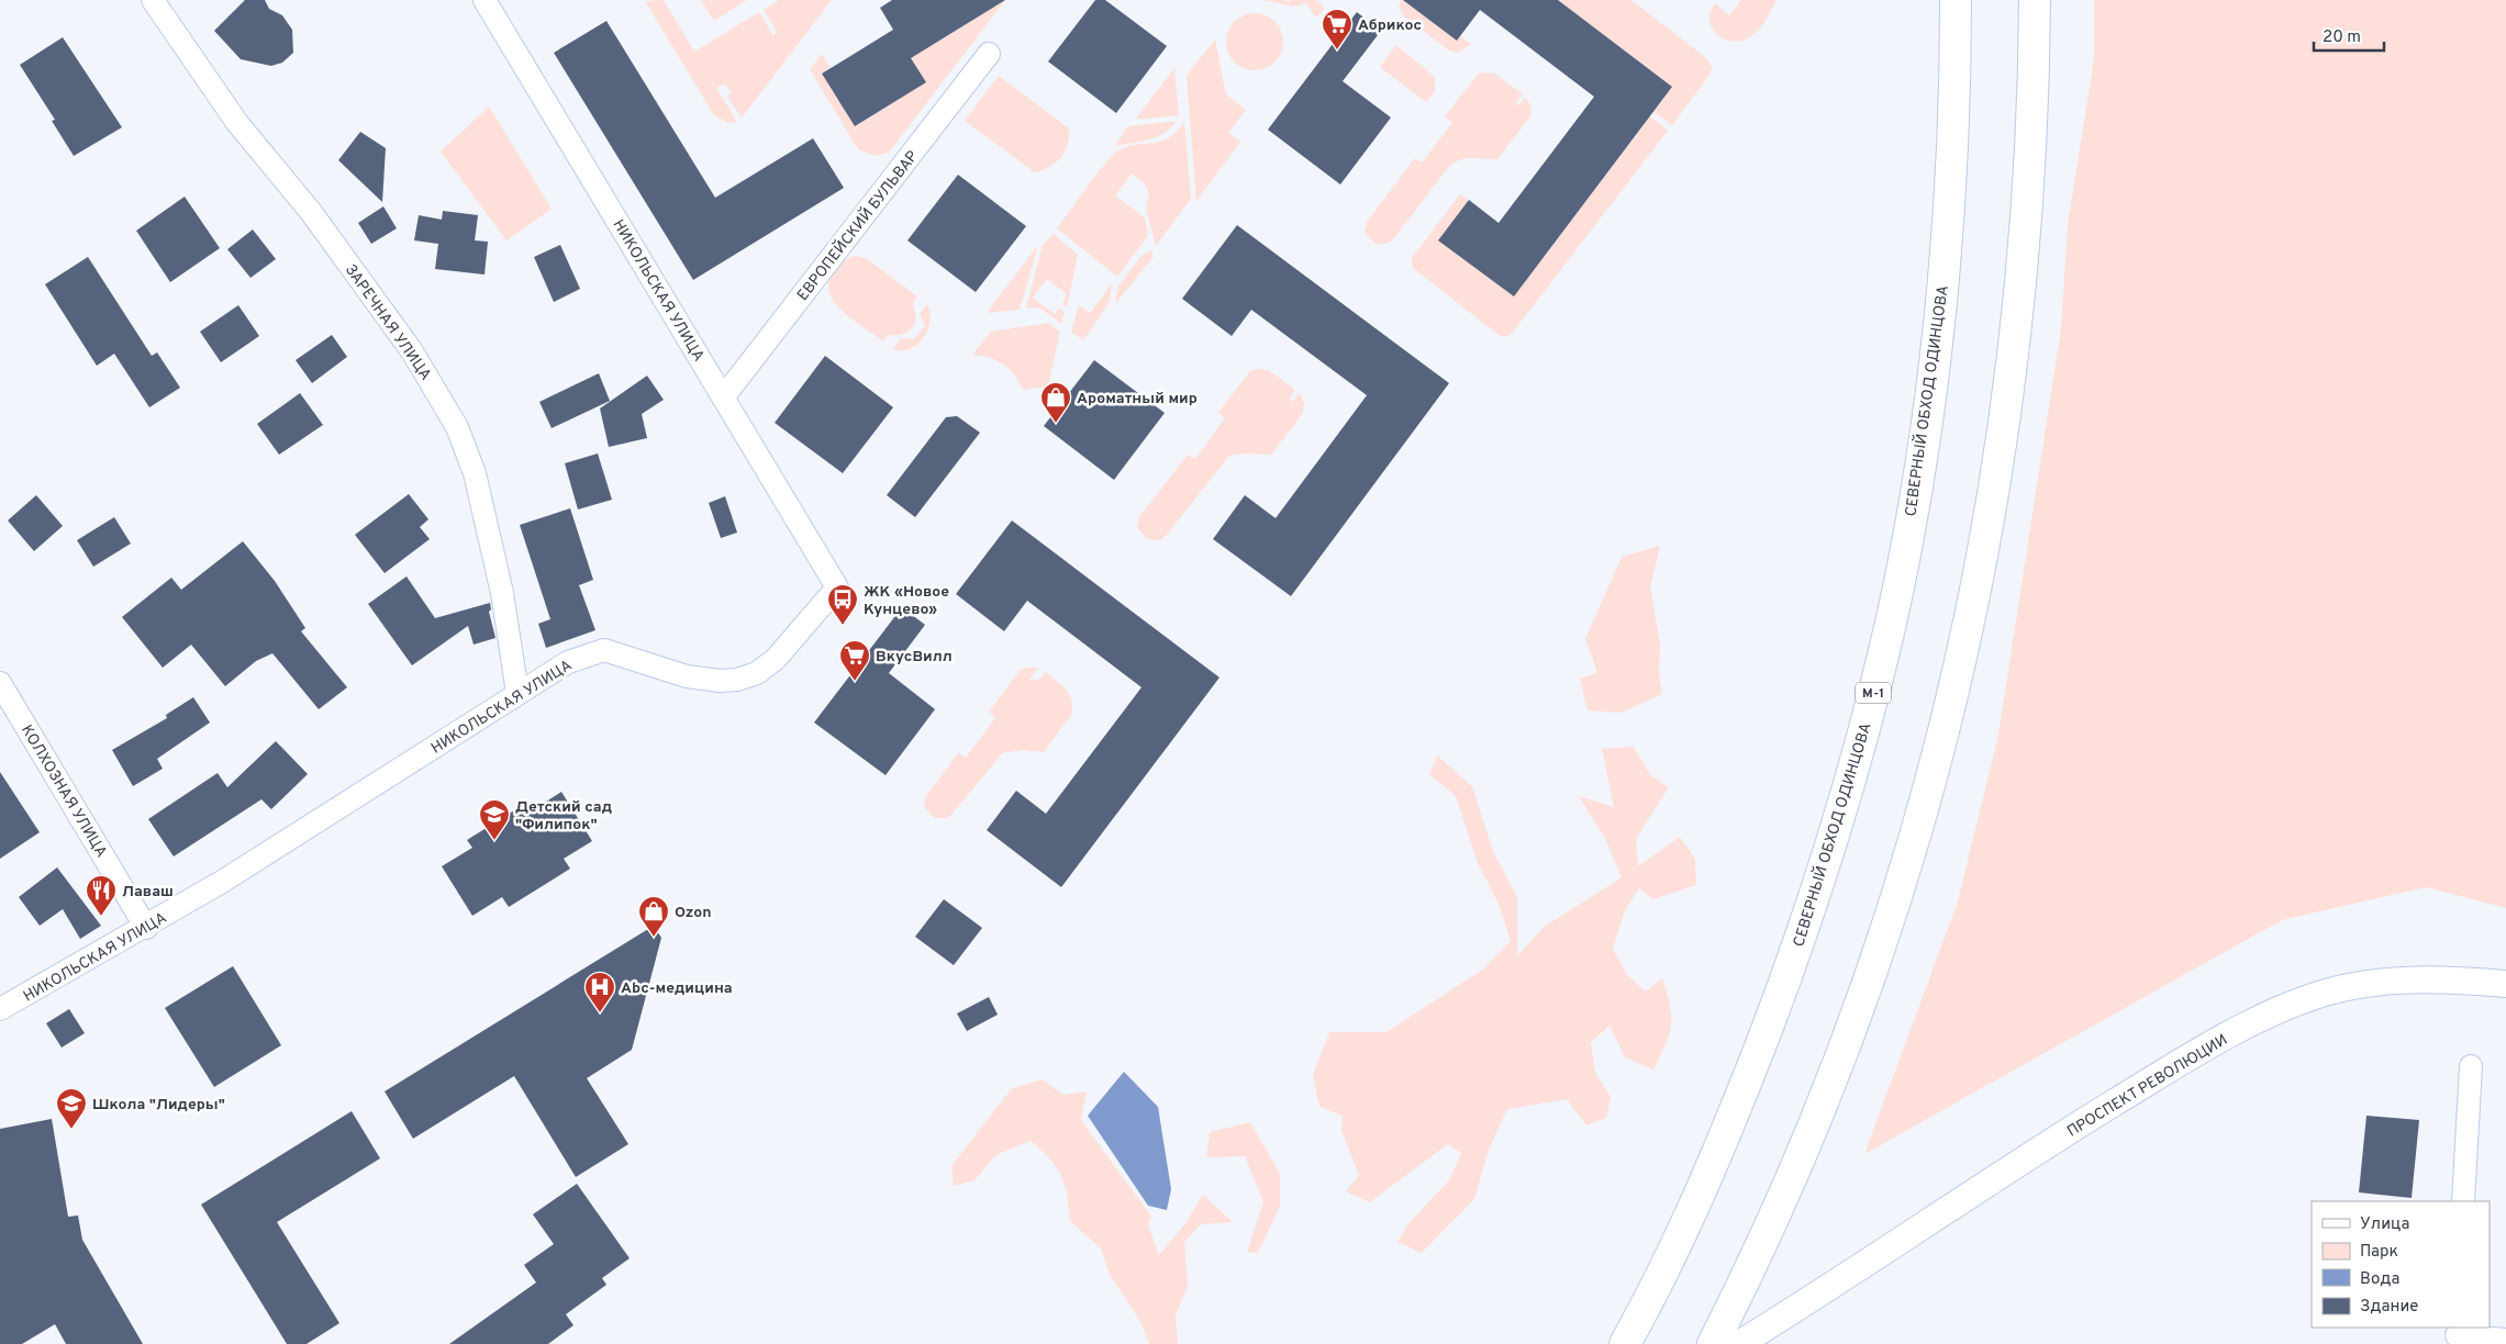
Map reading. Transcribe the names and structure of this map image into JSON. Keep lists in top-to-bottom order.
{
  "streets": {
    "highway": ["СЕВЕРНЫЙ ОБХОД ОДИНЦОВА", "М-1"],
    "street": [
      "ЕВРОПЕЙСКИЙ БУЛЬВАР",
      "НИКОЛЬСКАЯ УЛИЦА",
      "ЗАРЕЧНАЯ УЛИЦА",
      "КОЛХОЗНАЯ УЛИЦА",
      "ПРОСПЕКТ РЕВОЛЮЦИИ"
    ]
  },
  "crossings": [
    ["ЕВРОПЕЙСКИЙ БУЛЬВАР", "НИКОЛЬСКАЯ УЛИЦА"],
    ["НИКОЛЬСКАЯ УЛИЦА", "ЗАРЕЧНАЯ УЛИЦА"],
    ["НИКОЛЬСКАЯ УЛИЦА", "КОЛХОЗНАЯ УЛИЦА"]
  ],
  "places": {
    "supermarket": ["Абрикос", "ВкусВилл"],
    "shop": ["Ароматный мир", "Ozon"],
    "bus stop": ["ЖК «Новое Кунцево»"],
    "school or university": ["Детский сад \"Филипок\"", "Школа \"Лидеры\""],
    "restaurant": ["Лаваш"],
    "hospital": ["Abc-медицина"]
  },
  "legend": [
    "Улица",
    "Парк",
    "Вода",
    "Здание"
  ],
  "scale_bar": "20 m"
}
